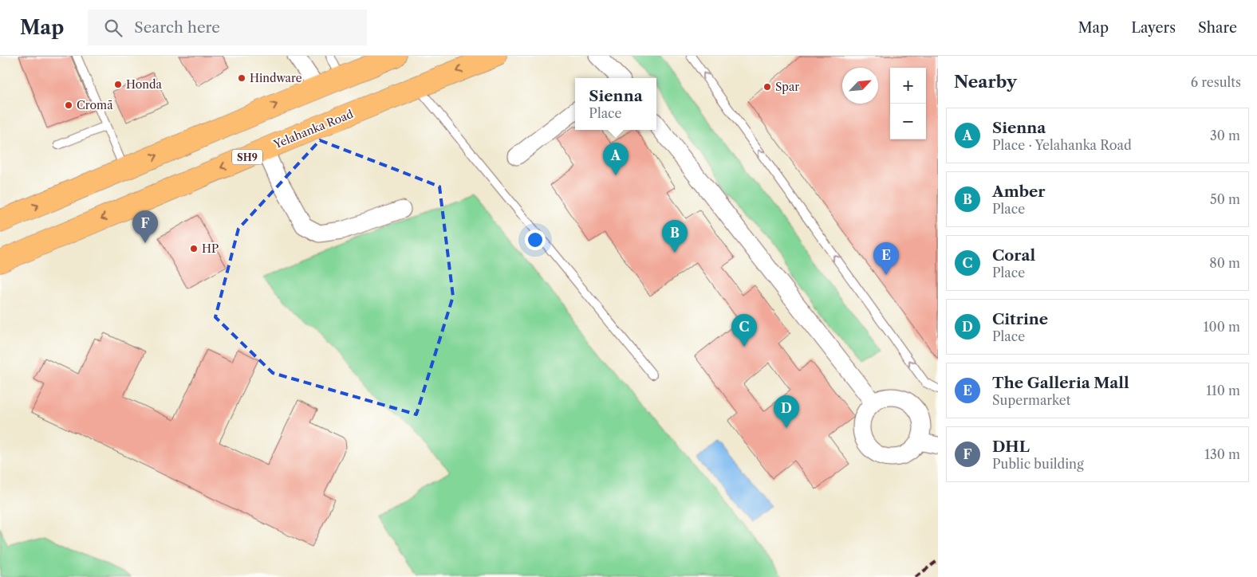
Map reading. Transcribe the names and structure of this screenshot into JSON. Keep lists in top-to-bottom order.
{
  "streets": {
    "main road": ["Yelahanka Road", "SH9"]
  },
  "places": [
    "Hindware",
    "Honda",
    "Spar",
    "Cromā",
    "HP"
  ],
  "north": "top right",
  "page": {
    "header": "Map",
    "search": "Search here",
    "nav": ["Map", "Layers", "Share"],
    "heading": ["Nearby", "6 results"],
    "map_buttons": ["+", "−"],
    "popup": ["Sienna", "Place"],
    "list": [
      {
        "mark": "A",
        "name": "Sienna",
        "note": "Place · Yelahanka Road",
        "value": "30 m"
      },
      {
        "mark": "B",
        "name": "Amber",
        "note": "Place",
        "value": "50 m"
      },
      {
        "mark": "C",
        "name": "Coral",
        "note": "Place",
        "value": "80 m"
      },
      {
        "mark": "D",
        "name": "Citrine",
        "note": "Place",
        "value": "100 m"
      },
      {
        "mark": "E",
        "name": "The Galleria Mall",
        "note": "Supermarket",
        "value": "110 m"
      },
      {
        "mark": "F",
        "name": "DHL",
        "note": "Public building",
        "value": "130 m"
      }
    ],
    "pins": [
      "A",
      "F",
      "B",
      "E",
      "C",
      "D"
    ]
  }
}
